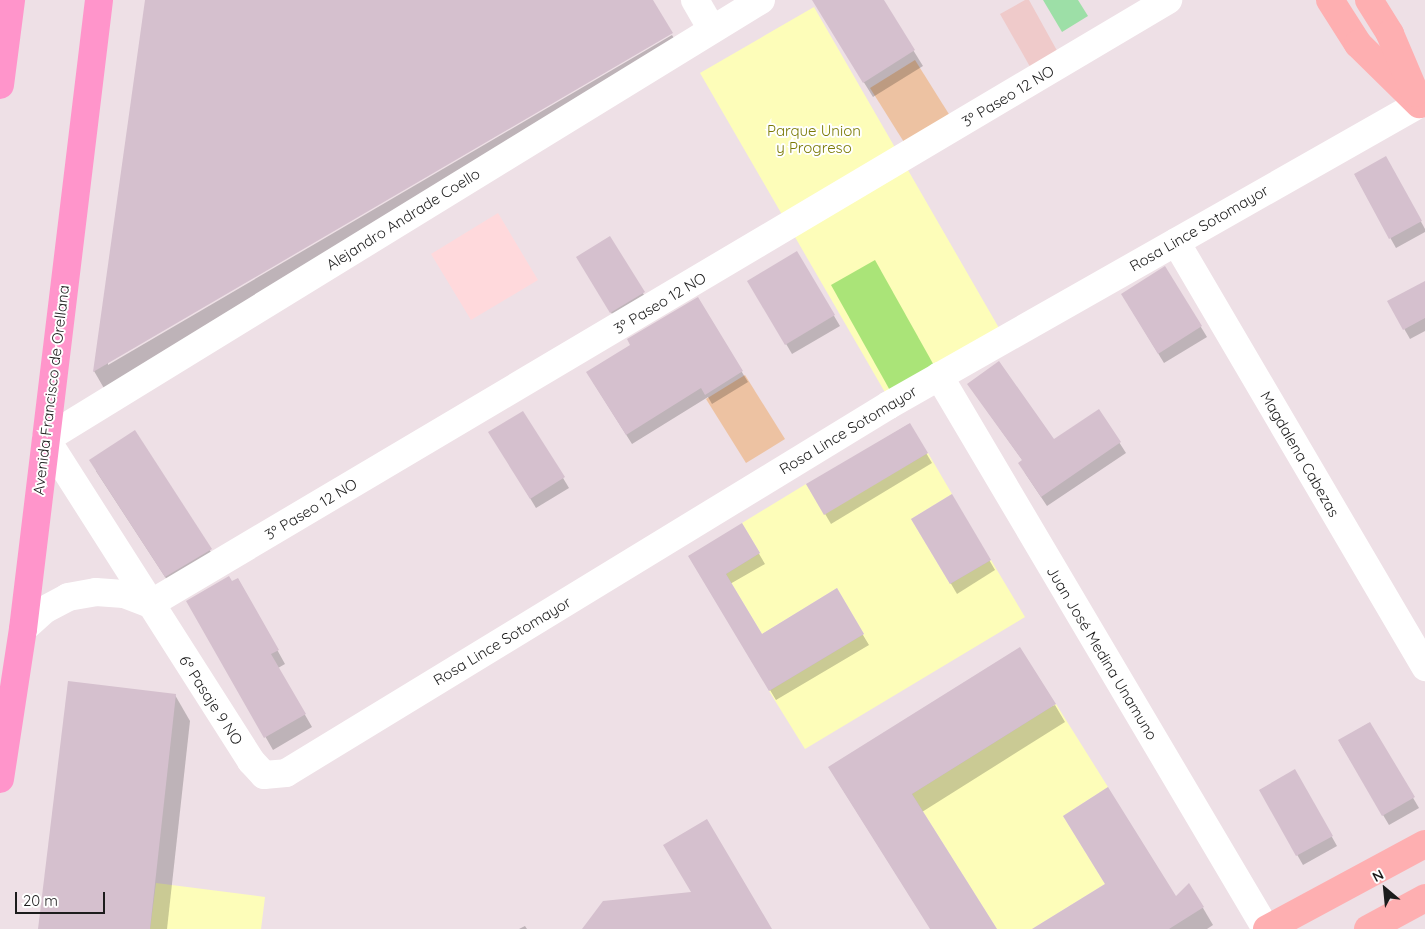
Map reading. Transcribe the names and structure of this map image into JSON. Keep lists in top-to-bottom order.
{
  "streets": {
    "main road": ["Avenida Francisco de Orellana"],
    "street": [
      "3º Paseo 12 NO",
      "Alejandro Andrade Coello",
      "Rosa Lince Sotomayor",
      "Magdalena Cabezas",
      "Juan José Medina Unamuno",
      "6º Pasaje 9 NO"
    ]
  },
  "crossings": [
    ["3º Paseo 12 NO", "6º Pasaje 9 NO"],
    ["Alejandro Andrade Coello", "Avenida Francisco de Orellana"],
    ["Alejandro Andrade Coello", "6º Pasaje 9 NO"],
    ["Rosa Lince Sotomayor", "Magdalena Cabezas"],
    ["Rosa Lince Sotomayor", "Juan José Medina Unamuno"],
    ["Rosa Lince Sotomayor", "6º Pasaje 9 NO"],
    ["Avenida Francisco de Orellana", "6º Pasaje 9 NO"]
  ],
  "parks": ["Parque Union y Progreso"],
  "scale_bar": "20 m",
  "north": "top left"
}
